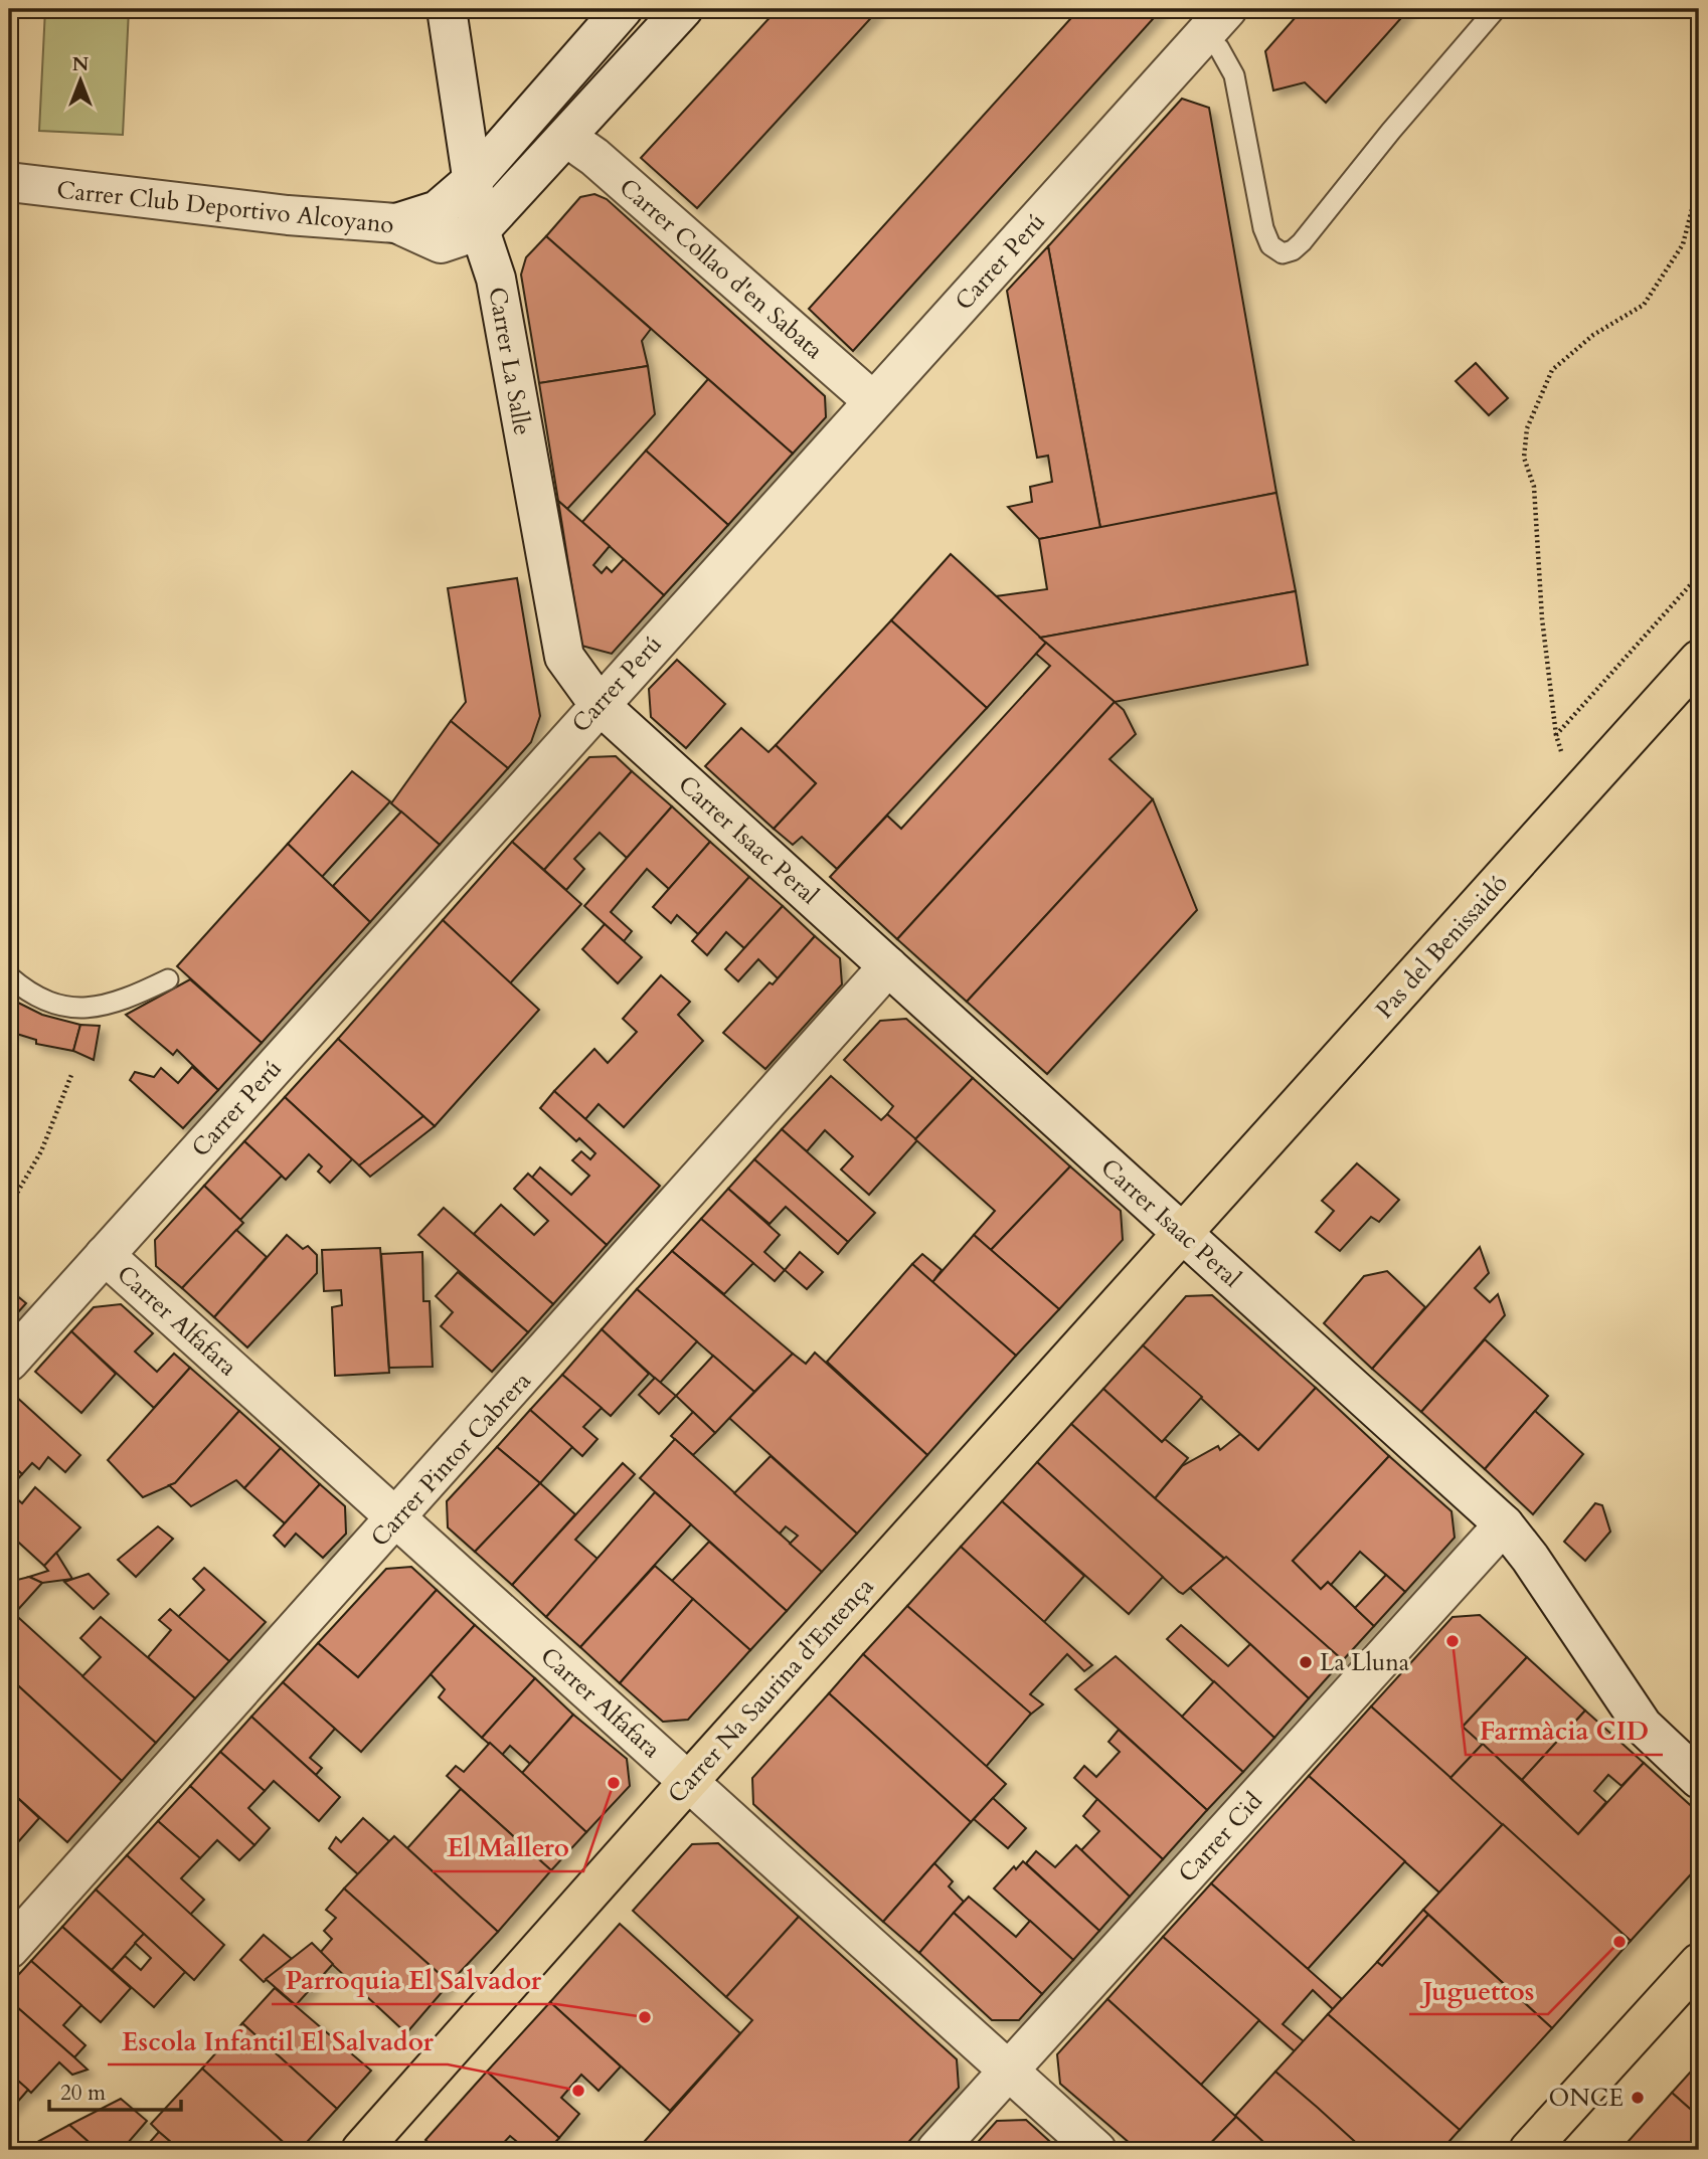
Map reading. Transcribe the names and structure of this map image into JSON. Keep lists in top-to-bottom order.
{
  "streets": {
    "main road": ["Pas del Benissaidó", "Carrer Na Saurina d'Entença"],
    "street": [
      "Carrer Club Deportivo Alcoyano",
      "Carrer Perú",
      "Carrer Collao d'en Sabata",
      "Carrer La Salle",
      "Carrer Isaac Peral",
      "Carrer Alfafara",
      "Carrer Pintor Cabrera",
      "Carrer Cid"
    ]
  },
  "crossings": [
    ["Carrer Club Deportivo Alcoyano", "Carrer La Salle"],
    ["Carrer Perú", "Carrer Collao d'en Sabata"],
    ["Carrer Perú", "Carrer La Salle"],
    ["Carrer Perú", "Carrer Isaac Peral"],
    ["Carrer Perú", "Carrer Alfafara"],
    ["Carrer La Salle", "Carrer Isaac Peral"],
    ["Carrer Isaac Peral", "Pas del Benissaidó"],
    ["Carrer Isaac Peral", "Carrer Pintor Cabrera"],
    ["Carrer Isaac Peral", "Carrer Na Saurina d'Entença"],
    ["Carrer Isaac Peral", "Carrer Cid"],
    ["Pas del Benissaidó", "Carrer Na Saurina d'Entença"],
    ["Carrer Alfafara", "Carrer Pintor Cabrera"],
    ["Carrer Alfafara", "Carrer Na Saurina d'Entença"],
    ["Carrer Alfafara", "Carrer Cid"]
  ],
  "places": [
    "Farmàcia CID",
    "La Lluna",
    "El Mallero",
    "Juguettos",
    "Parroquia El Salvador",
    "Escola Infantil El Salvador",
    "ONCE"
  ],
  "scale_bar": "20 m",
  "north": "top"
}
